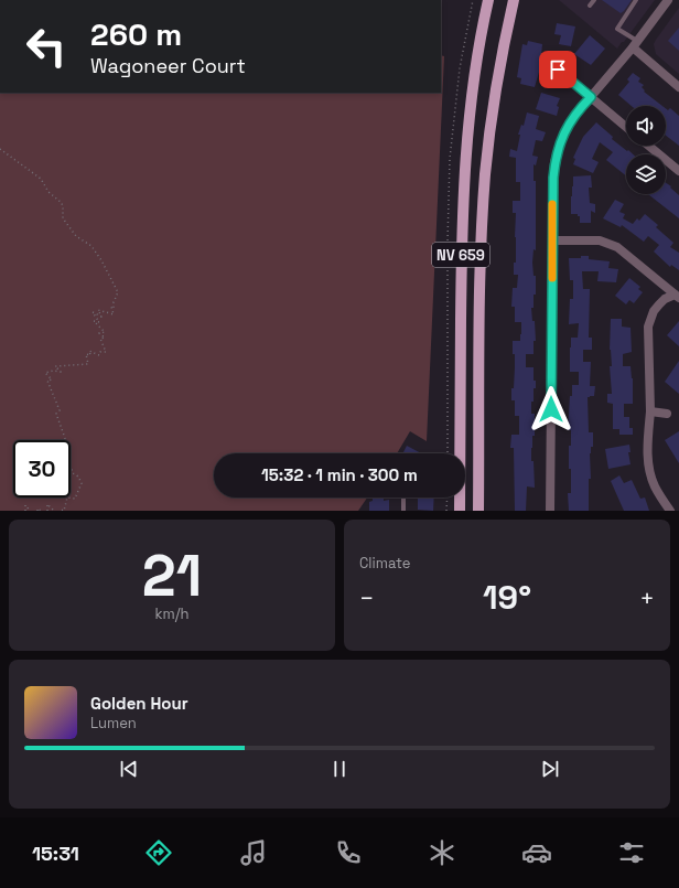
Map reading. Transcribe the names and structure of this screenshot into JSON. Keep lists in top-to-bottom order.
{
  "streets": {
    "main road": ["NV 659"]
  },
  "page": {
    "turn": ["260 m", "Wagoneer Court"],
    "limit": "30",
    "trip": "15:32 · 1 min · 300 m",
    "tile": [
      ["21", "km/h"],
      "Climate"
    ],
    "heat": ["−", "19°", "+"],
    "song": ["Golden Hour", "Lumen"],
    "tabs": "15:31"
  }
}
